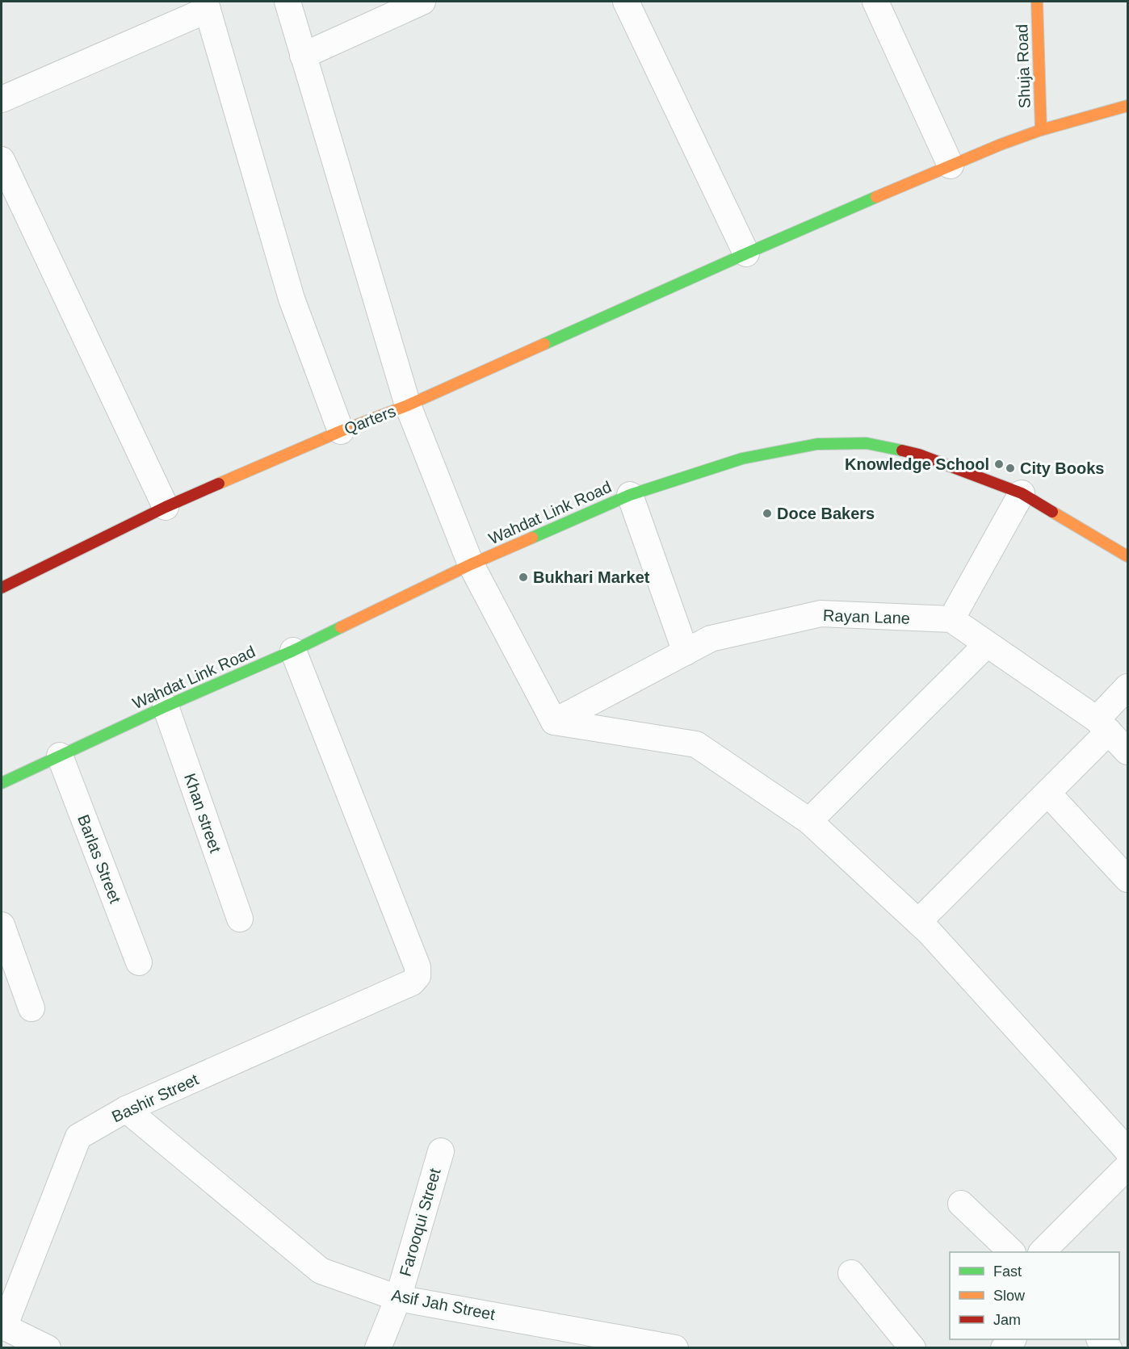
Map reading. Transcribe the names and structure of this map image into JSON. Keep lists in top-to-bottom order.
{
  "streets": {
    "street": [
      "Shuja Road",
      "Qarters",
      "Wahdat Link Road",
      "Rayan Lane",
      "Khan street",
      "Barlas Street",
      "Bashir Street",
      "Farooqui Street",
      "Asif Jah Street"
    ]
  },
  "crossings": [
    ["Wahdat Link Road", "Khan street"],
    ["Wahdat Link Road", "Barlas Street"],
    ["Wahdat Link Road", "Bashir Street"],
    ["Bashir Street", "Asif Jah Street"],
    ["Farooqui Street", "Asif Jah Street"]
  ],
  "places": [
    "Knowledge School",
    "City Books",
    "Doce Bakers",
    "Bukhari Market"
  ],
  "legend": ["Fast", "Slow", "Jam"]
}
